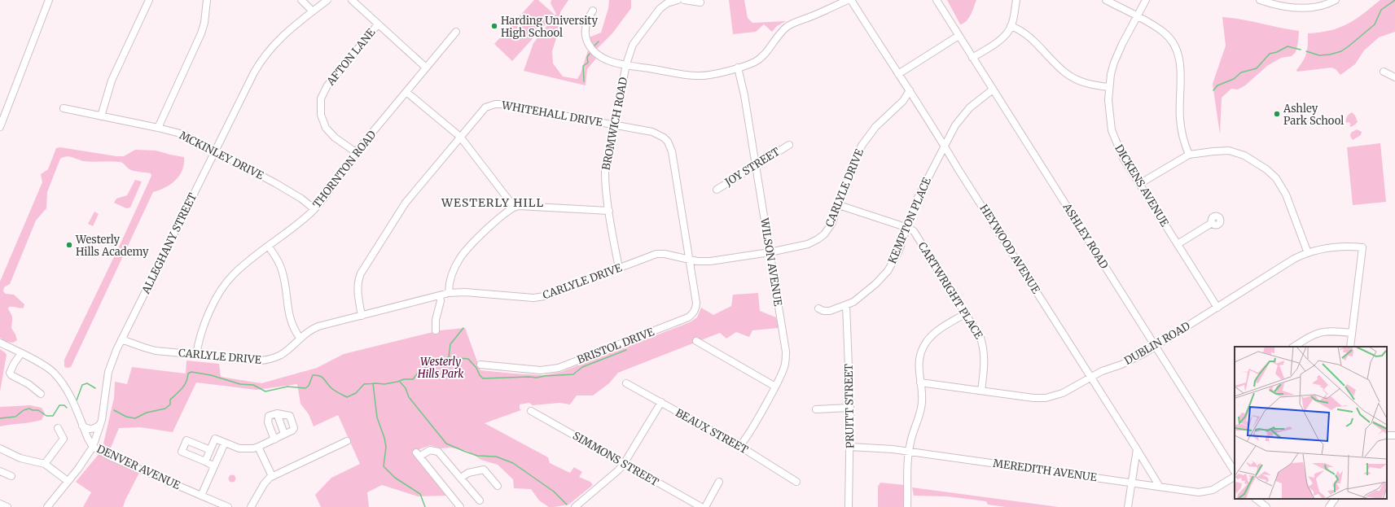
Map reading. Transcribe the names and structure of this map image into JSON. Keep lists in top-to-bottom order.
{
  "streets": {
    "street": [
      "AFTON LANE",
      "WHITEHALL DRIVE",
      "BROMWICH ROAD",
      "MCKINLEY DRIVE",
      "JOY STREET",
      "THORNTON ROAD",
      "DICKENS AVENUE",
      "CARLYLE DRIVE",
      "KEMPTON PLACE",
      "ASHLEY ROAD",
      "ALLEGHANY STREET",
      "HEYWOOD AVENUE",
      "WILSON AVENUE",
      "CARTWRIGHT PLACE",
      "DUBLIN ROAD",
      "BRISTOL DRIVE",
      "PRUITT STREET",
      "BEAUX STREET",
      "SIMMONS STREET",
      "DENVER AVENUE",
      "MEREDITH AVENUE"
    ]
  },
  "crossings": [
    ["AFTON LANE", "THORNTON ROAD"],
    ["WHITEHALL DRIVE", "BROMWICH ROAD"],
    ["WHITEHALL DRIVE", "CARLYLE DRIVE"],
    ["WHITEHALL DRIVE", "BRISTOL DRIVE"],
    ["BROMWICH ROAD", "CARLYLE DRIVE"],
    ["MCKINLEY DRIVE", "THORNTON ROAD"],
    ["MCKINLEY DRIVE", "ALLEGHANY STREET"],
    ["JOY STREET", "WILSON AVENUE"],
    ["THORNTON ROAD", "CARLYLE DRIVE"],
    ["DICKENS AVENUE", "DUBLIN ROAD"],
    ["CARLYLE DRIVE", "ALLEGHANY STREET"],
    ["CARLYLE DRIVE", "HEYWOOD AVENUE"],
    ["CARLYLE DRIVE", "WILSON AVENUE"],
    ["CARLYLE DRIVE", "CARTWRIGHT PLACE"],
    ["CARLYLE DRIVE", "BRISTOL DRIVE"],
    ["KEMPTON PLACE", "ASHLEY ROAD"],
    ["KEMPTON PLACE", "HEYWOOD AVENUE"],
    ["KEMPTON PLACE", "CARTWRIGHT PLACE"],
    ["KEMPTON PLACE", "PRUITT STREET"],
    ["ASHLEY ROAD", "DUBLIN ROAD"],
    ["ALLEGHANY STREET", "DENVER AVENUE"],
    ["HEYWOOD AVENUE", "DUBLIN ROAD"],
    ["HEYWOOD AVENUE", "MEREDITH AVENUE"],
    ["WILSON AVENUE", "BEAUX STREET"],
    ["CARTWRIGHT PLACE", "DUBLIN ROAD"],
    ["PRUITT STREET", "MEREDITH AVENUE"]
  ],
  "districts": ["WESTERLY HILL"],
  "parks": ["Westerly Hills Park"],
  "places": ["Harding University High School", "Ashley Park School", "Westerly Hills Academy"]
}
